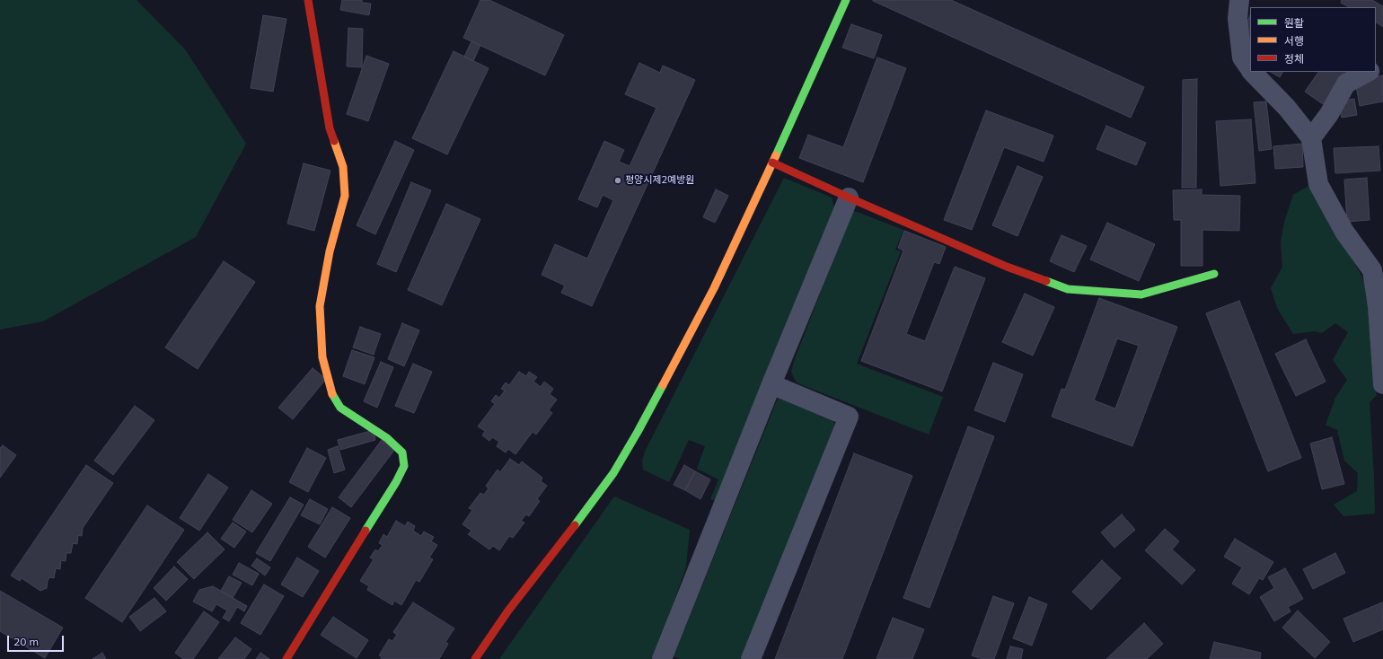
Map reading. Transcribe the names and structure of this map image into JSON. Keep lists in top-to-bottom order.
{
  "places": ["평양시제2예방원"],
  "legend": ["원활", "서행", "정체"],
  "scale_bar": "20 m"
}
